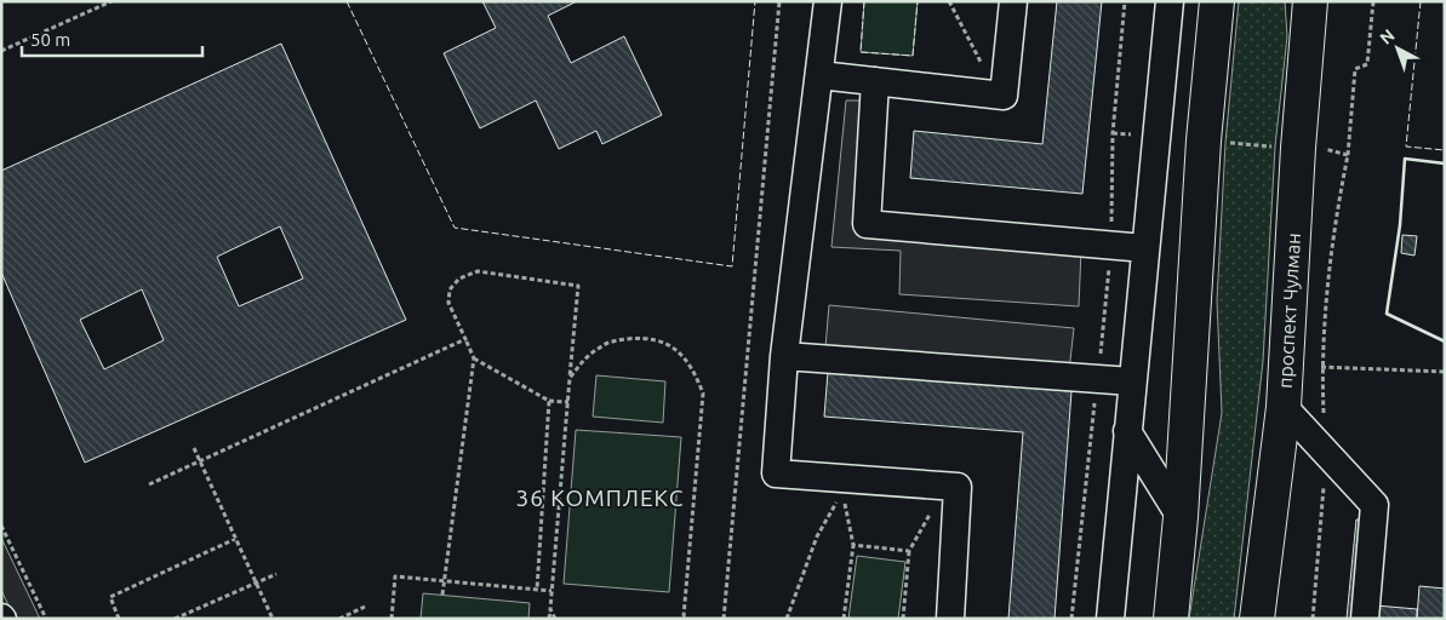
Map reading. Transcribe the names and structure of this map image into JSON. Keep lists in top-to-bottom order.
{
  "streets": {
    "main road": ["проспект Чулман"]
  },
  "districts": ["36 КОМПЛЕКС"],
  "scale_bar": "50 m",
  "north": "top left"
}
